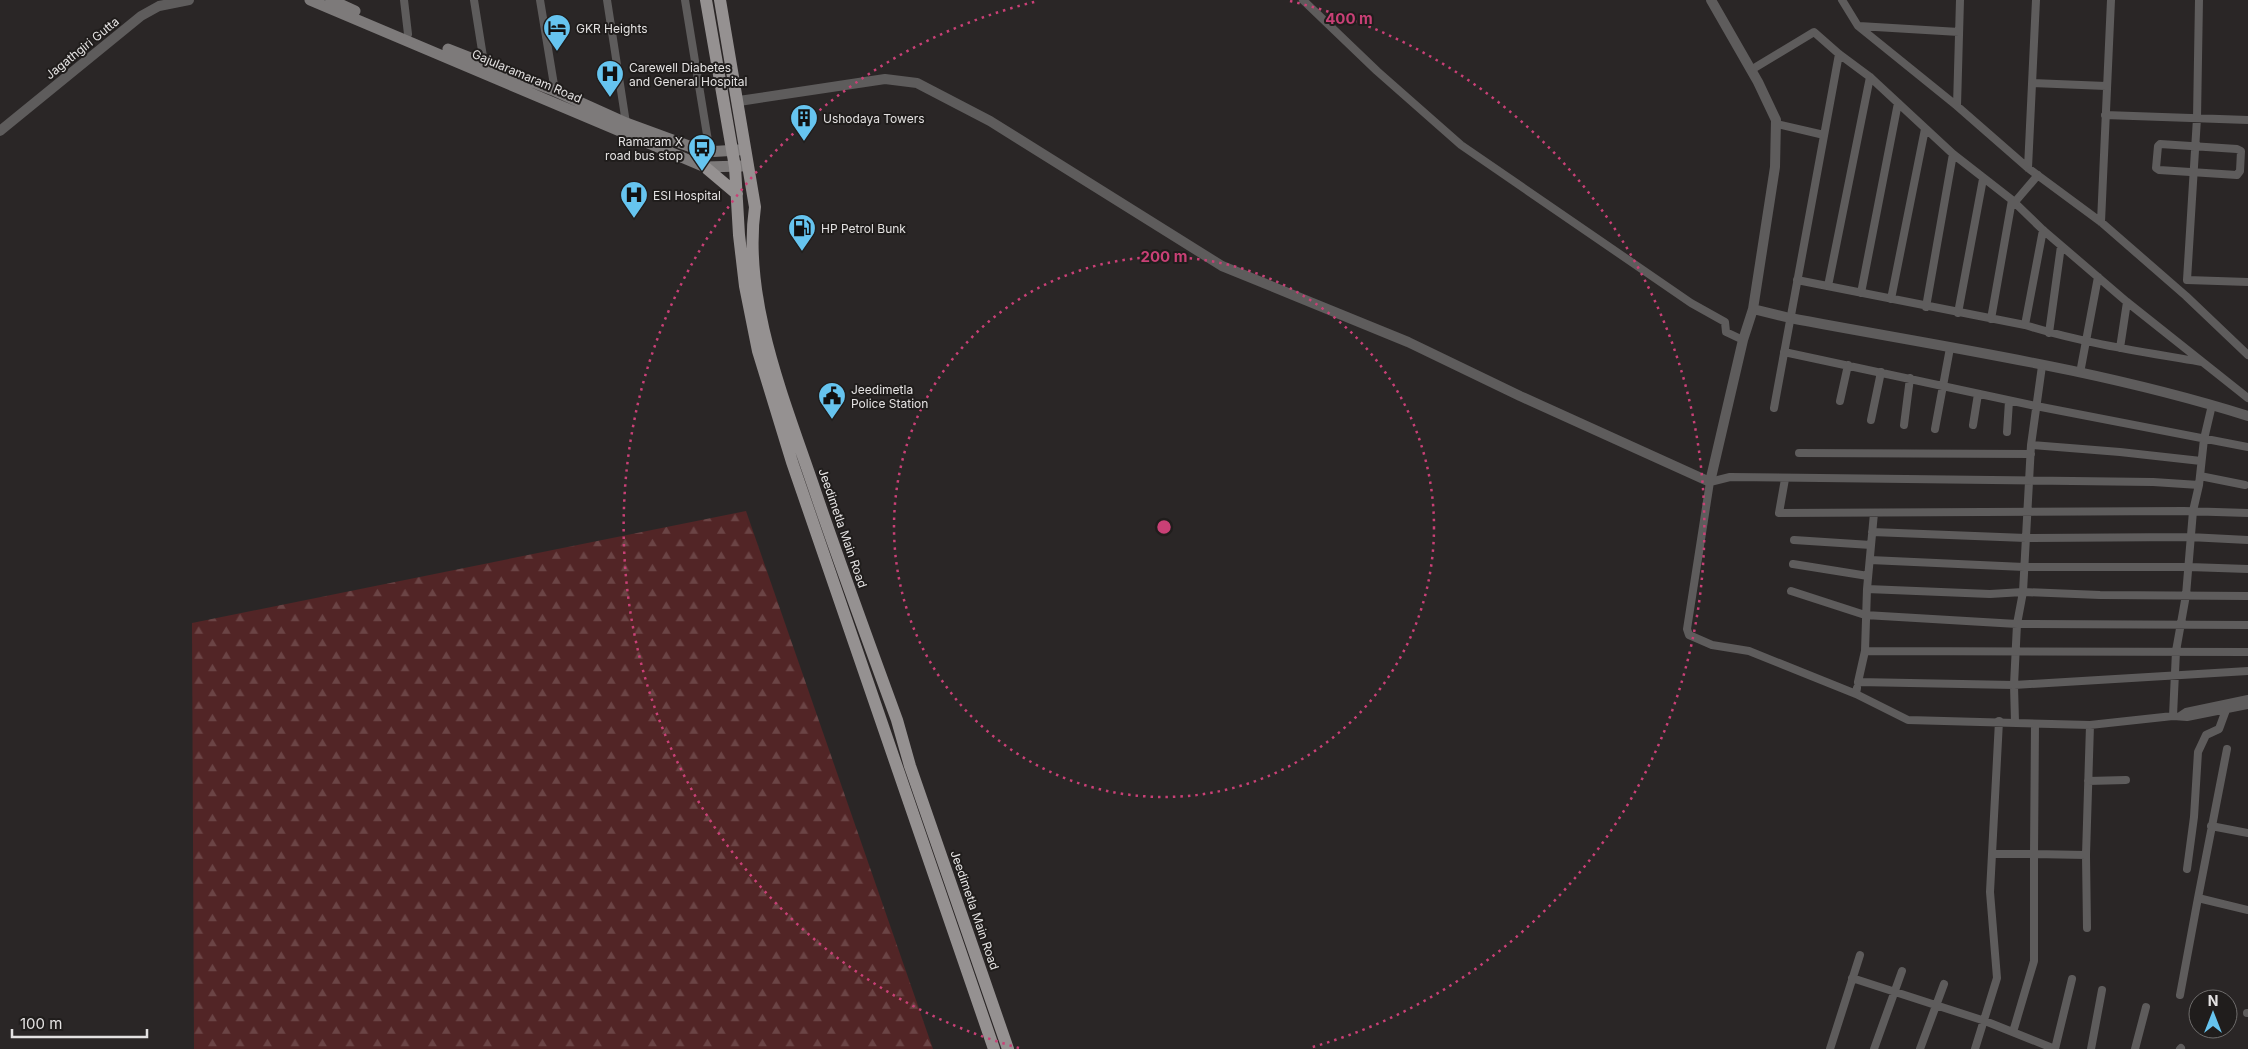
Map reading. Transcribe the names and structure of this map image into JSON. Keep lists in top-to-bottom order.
{
  "streets": {
    "main road": ["Gajularamaram Road", "Jeedimetla Main Road"],
    "street": ["Jagathgiri Gutta"]
  },
  "crossings": [
    ["Gajularamaram Road", "Jeedimetla Main Road"]
  ],
  "places": {
    "hotel": ["GKR Heights"],
    "hospital": ["Carewell Diabetes and General Hospital", "ESI Hospital"],
    "building": ["Ushodaya Towers"],
    "bus stop": ["Ramaram X road bus stop"],
    "fuel station": ["HP Petrol Bunk"],
    "public building": ["Jeedimetla Police Station"]
  },
  "scale_bar": "100 m",
  "north": "top",
  "rings": ["400 m", "200 m"]
}
